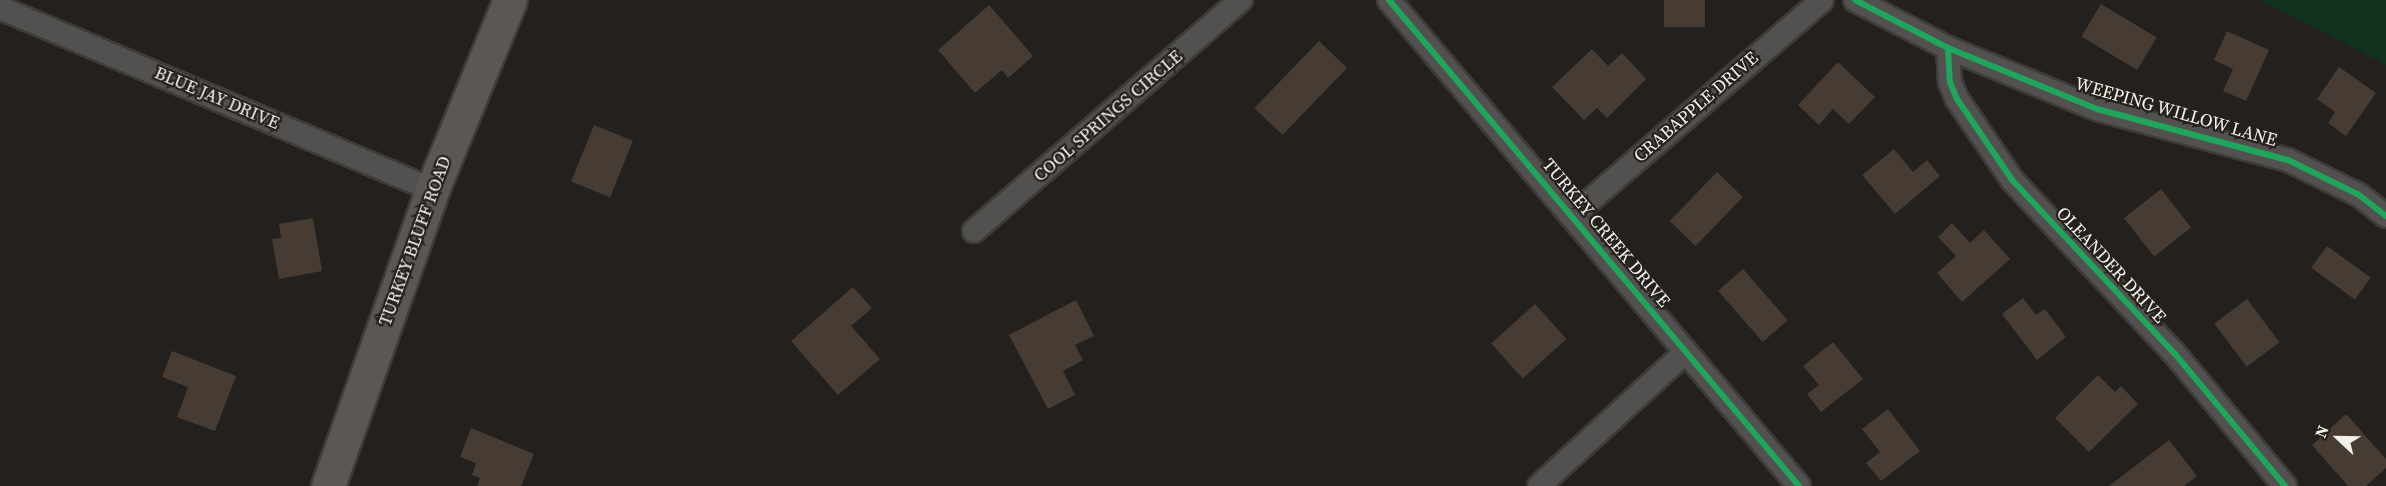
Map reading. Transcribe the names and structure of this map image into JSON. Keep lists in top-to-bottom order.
{
  "streets": {
    "street": [
      "BLUE JAY DRIVE",
      "CRABAPPLE DRIVE",
      "WEEPING WILLOW LANE",
      "COOL SPRINGS CIRCLE",
      "TURKEY CREEK DRIVE",
      "TURKEY BLUFF ROAD",
      "OLEANDER DRIVE"
    ]
  },
  "crossings": [
    ["BLUE JAY DRIVE", "TURKEY BLUFF ROAD"],
    ["CRABAPPLE DRIVE", "TURKEY CREEK DRIVE"],
    ["WEEPING WILLOW LANE", "OLEANDER DRIVE"]
  ],
  "north": "left"
}
